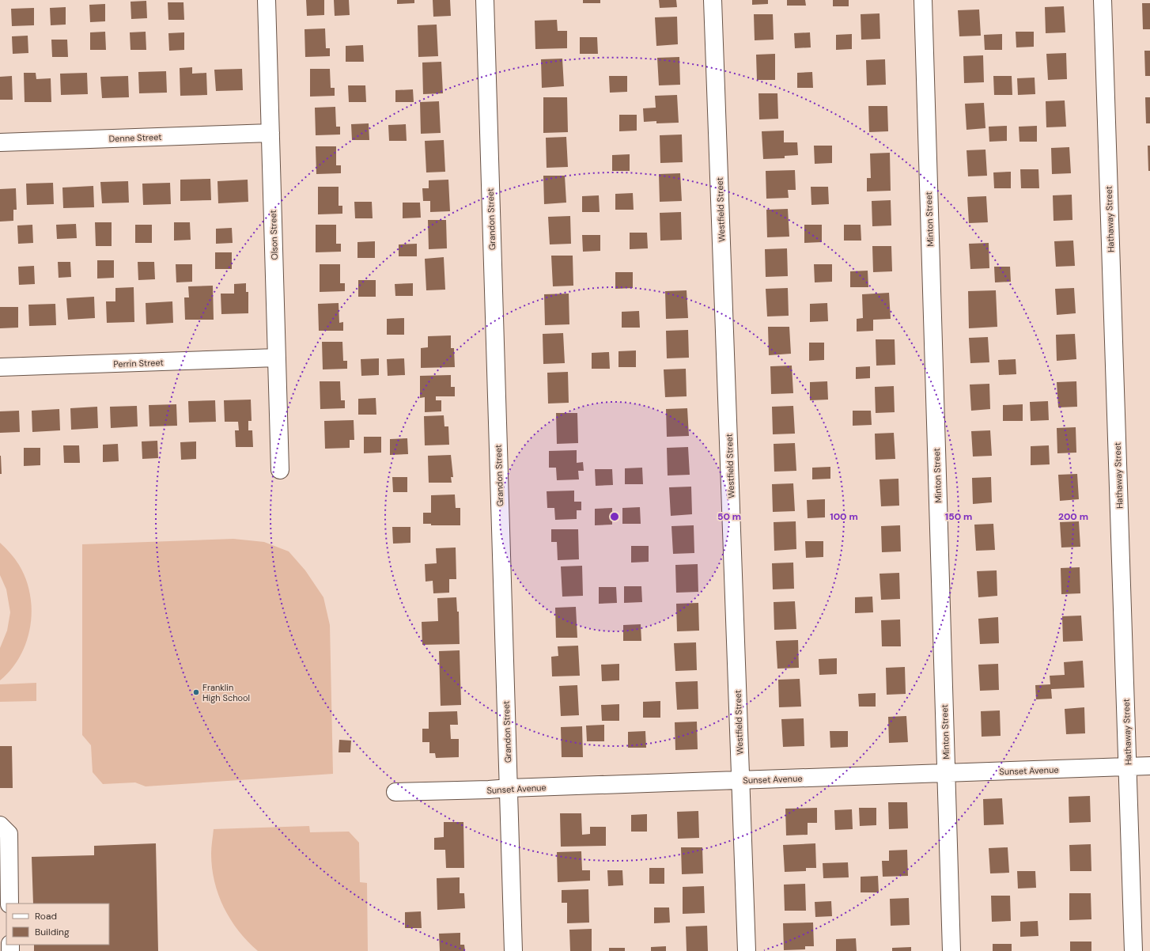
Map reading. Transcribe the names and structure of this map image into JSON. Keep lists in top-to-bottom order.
{
  "streets": {
    "street": [
      "Denne Street",
      "Westfield Street",
      "Grandon Street",
      "Minton Street",
      "Hathaway Street",
      "Olson Street",
      "Perrin Street",
      "Sunset Avenue"
    ]
  },
  "crossings": [
    ["Denne Street", "Olson Street"],
    ["Westfield Street", "Sunset Avenue"],
    ["Grandon Street", "Sunset Avenue"],
    ["Minton Street", "Sunset Avenue"],
    ["Hathaway Street", "Sunset Avenue"],
    ["Olson Street", "Perrin Street"]
  ],
  "places": ["Franklin High School"],
  "legend": ["Road", "Building"],
  "rings": [
    "50 m",
    "100 m",
    "150 m",
    "200 m"
  ]
}
